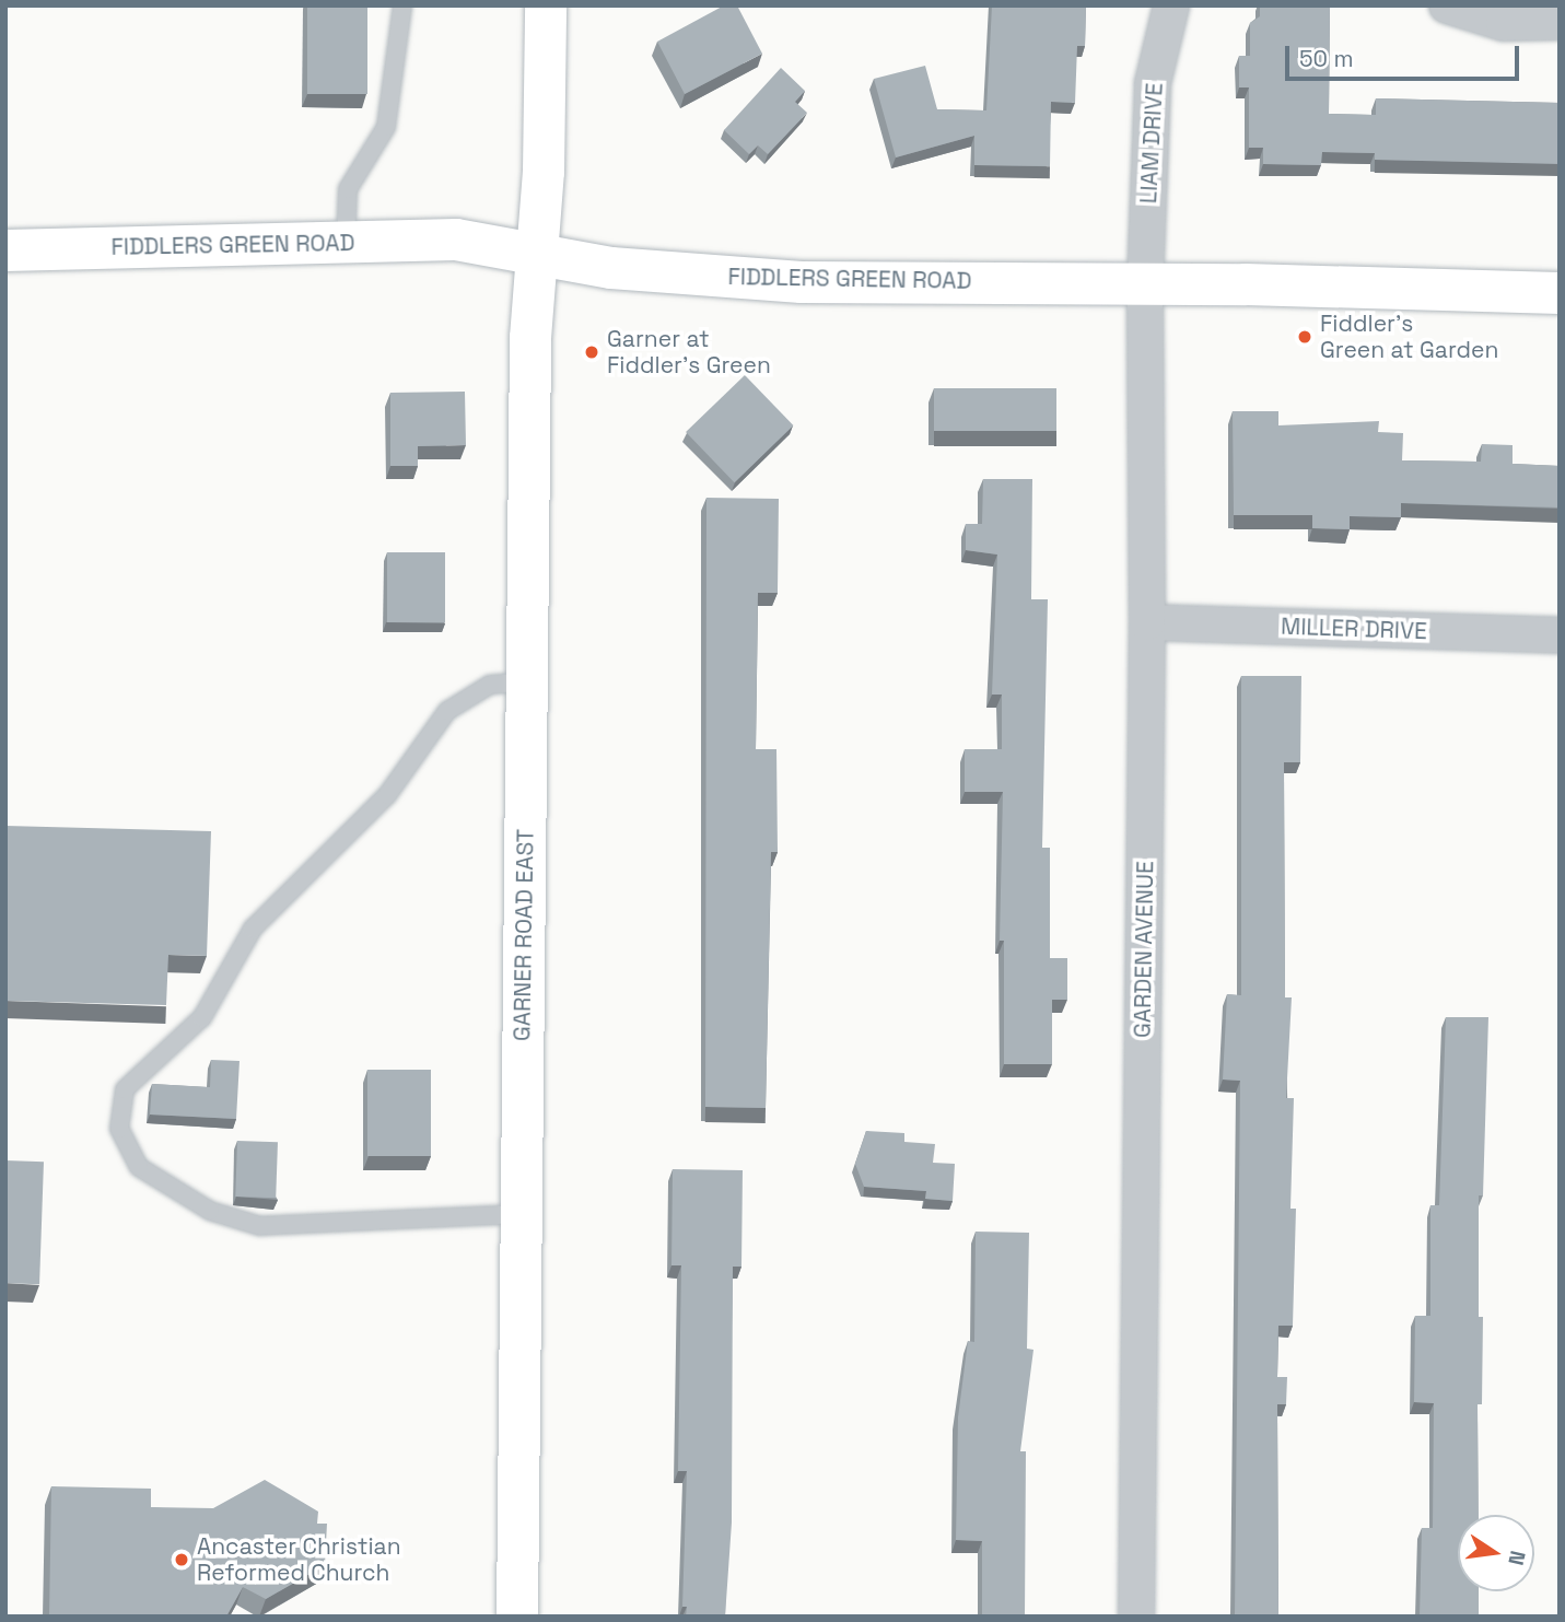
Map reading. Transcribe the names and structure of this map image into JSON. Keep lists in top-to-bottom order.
{
  "streets": {
    "main road": ["FIDDLERS GREEN ROAD", "GARNER ROAD EAST"],
    "street": ["LIAM DRIVE", "MILLER DRIVE", "GARDEN AVENUE"]
  },
  "crossings": [
    ["LIAM DRIVE", "FIDDLERS GREEN ROAD"],
    ["LIAM DRIVE", "GARDEN AVENUE"],
    ["FIDDLERS GREEN ROAD", "GARNER ROAD EAST"],
    ["FIDDLERS GREEN ROAD", "GARDEN AVENUE"],
    ["MILLER DRIVE", "GARDEN AVENUE"]
  ],
  "places": ["Fiddler's Green at Garden", "Garner at Fiddler's Green", "Ancaster Christian Reformed Church"],
  "scale_bar": "50 m",
  "north": "right"
}
